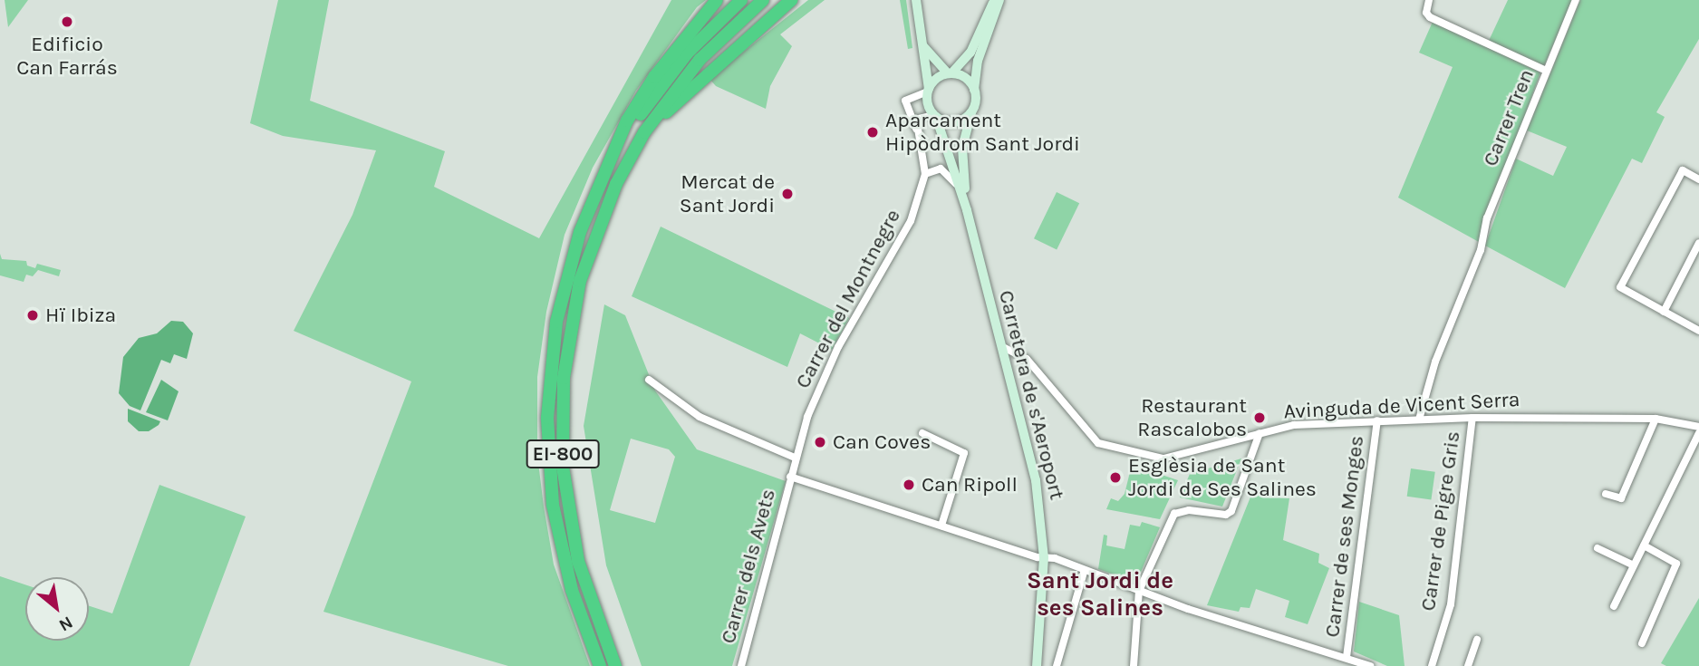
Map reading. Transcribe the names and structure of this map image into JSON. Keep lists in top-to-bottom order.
{
  "streets": {
    "highway": ["EI-800"],
    "main road": ["Carretera de s'Aeroport"],
    "street": [
      "Carrer Tren",
      "Carrer del Montnegre",
      "Avinguda de Vicent Serra",
      "Carrer de Pigre Gris",
      "Carrer de ses Monges",
      "Carrer dels Avets"
    ]
  },
  "crossings": [
    ["Carrer Tren", "Avinguda de Vicent Serra"],
    ["Carrer del Montnegre", "Carrer dels Avets"],
    ["Carretera de s'Aeroport", "Avinguda de Vicent Serra"],
    ["Avinguda de Vicent Serra", "Carrer de Pigre Gris"],
    ["Avinguda de Vicent Serra", "Carrer de ses Monges"]
  ],
  "districts": ["Sant Jordi de ses Salines"],
  "places": [
    "Edificio Can Farrás",
    "Aparcament Hipòdrom Sant Jordi",
    "Mercat de Sant Jordi",
    "Hï Ibiza",
    "Restaurant Rascalobos",
    "Can Coves",
    "Esglèsia de Sant Jordi de Ses Salines",
    "Can Ripoll"
  ],
  "north": "bottom right"
}
